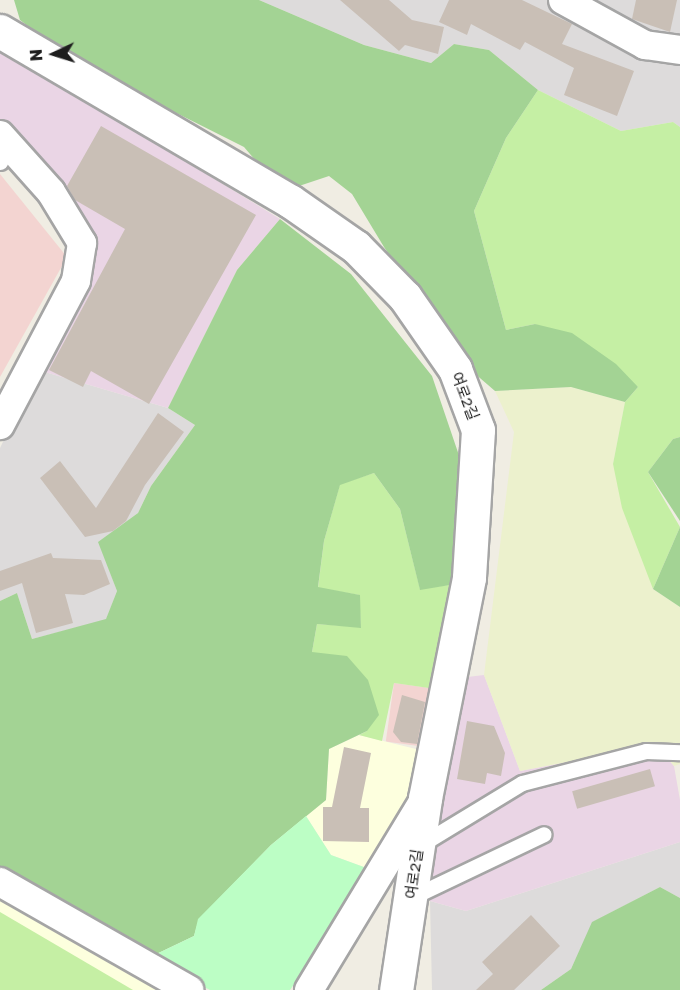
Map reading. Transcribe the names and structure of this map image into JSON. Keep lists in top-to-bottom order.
{
  "streets": {
    "street": ["여로2길"]
  },
  "north": "left"
}
